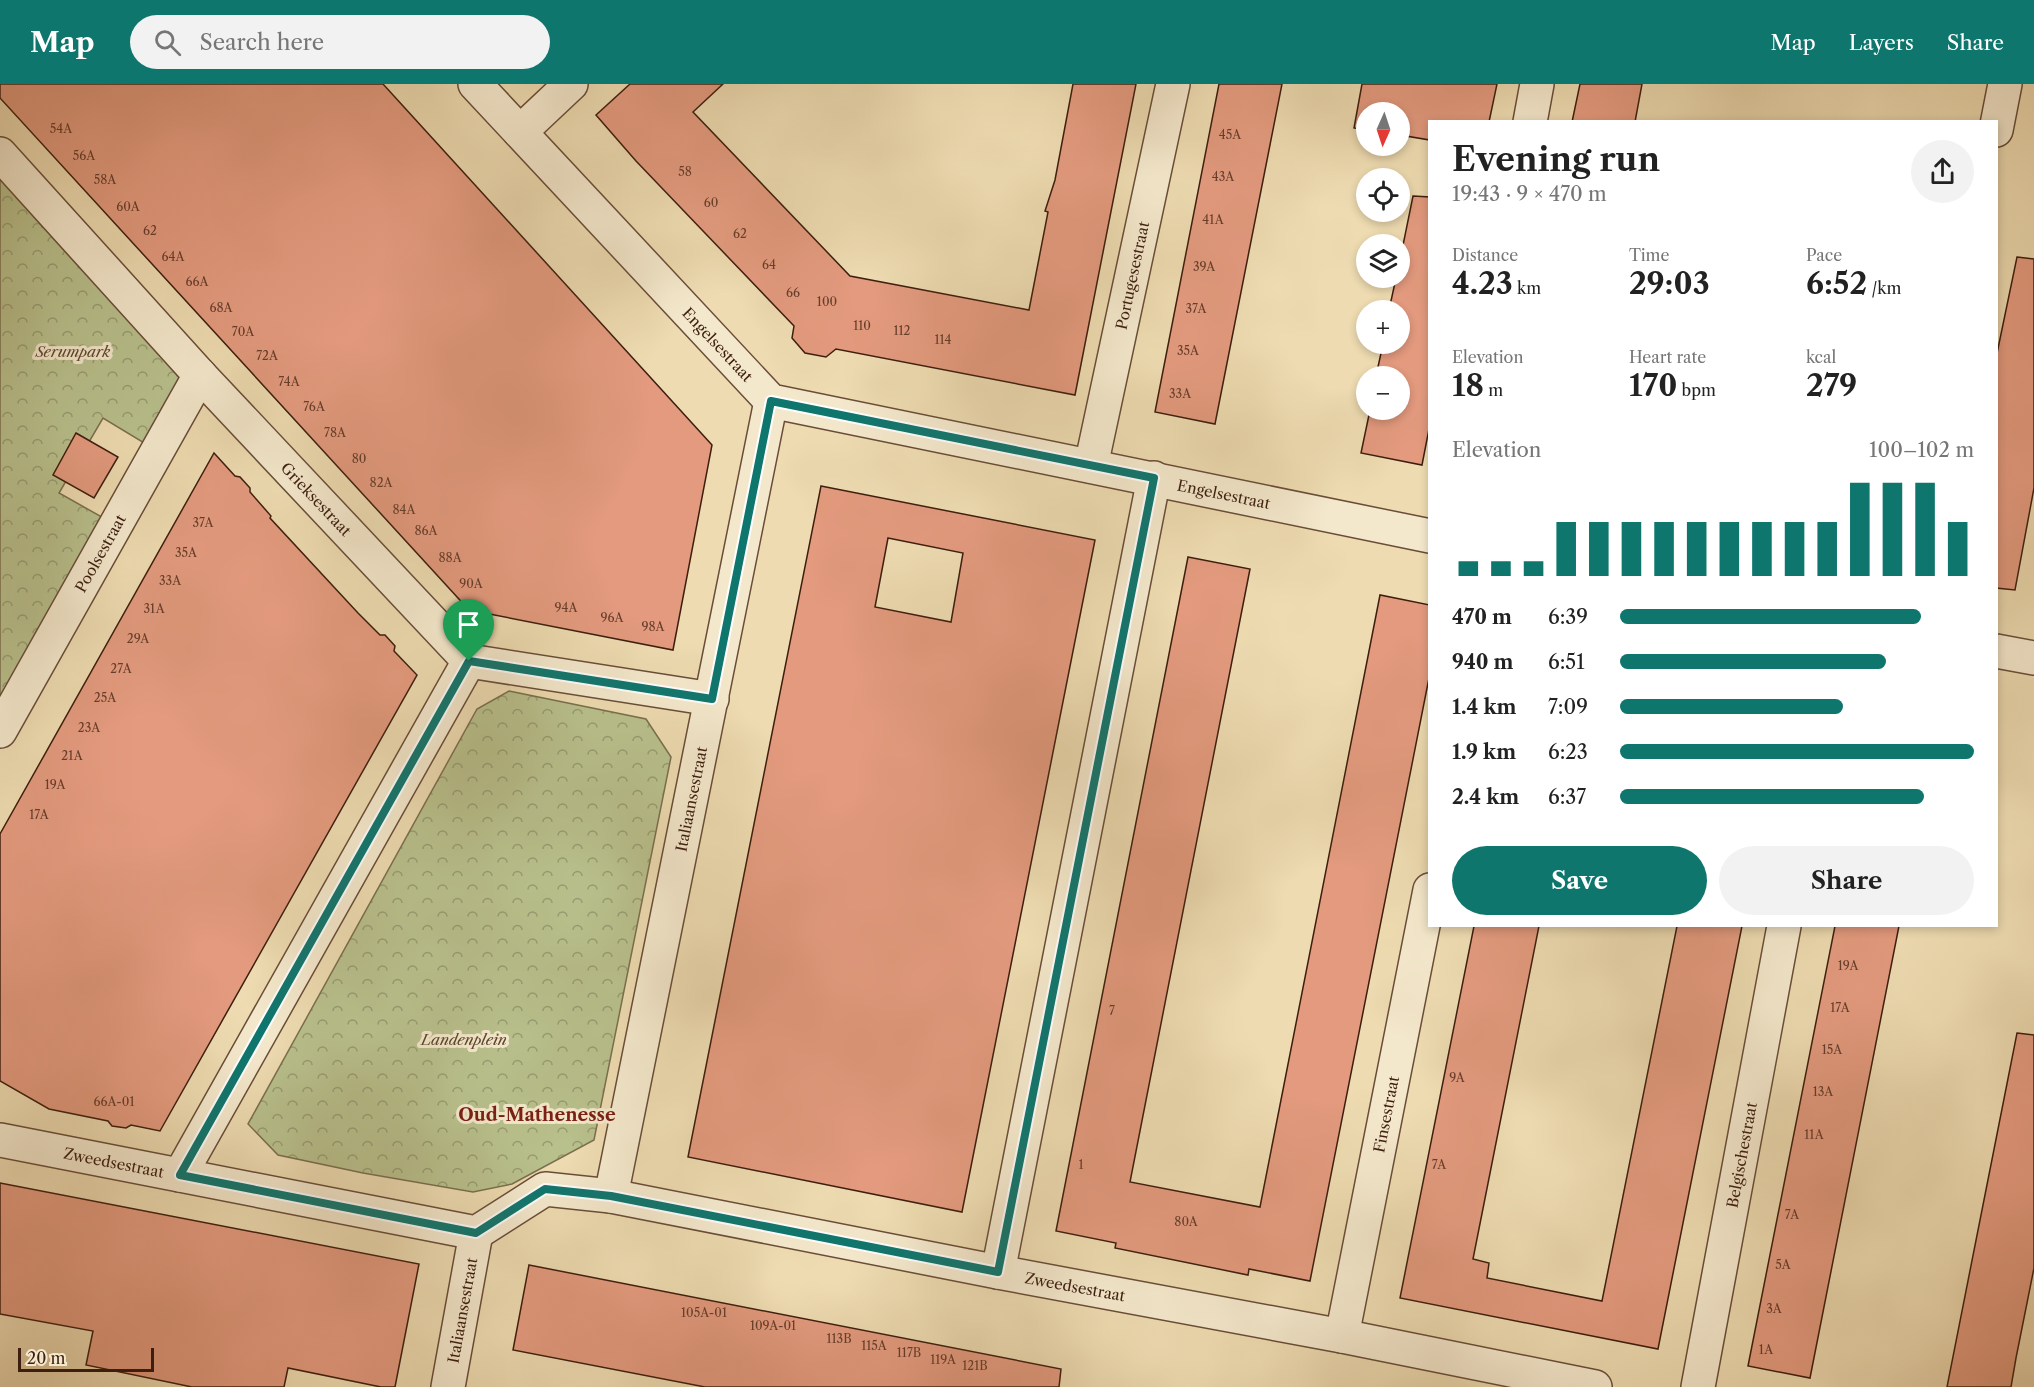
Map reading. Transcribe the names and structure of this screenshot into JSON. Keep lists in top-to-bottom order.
{
  "streets": {
    "street": [
      "Portugesestraat",
      "Engelsestraat",
      "Grieksestraat",
      "Poolsestraat",
      "Italiaansestraat",
      "Finsestraat",
      "Belgischestraat",
      "Zweedsestraat"
    ]
  },
  "crossings": [
    ["Portugesestraat", "Engelsestraat"],
    ["Engelsestraat", "Italiaansestraat"],
    ["Grieksestraat", "Poolsestraat"],
    ["Italiaansestraat", "Zweedsestraat"],
    ["Finsestraat", "Zweedsestraat"]
  ],
  "districts": ["Oud-Mathenesse"],
  "parks": ["Serumpark", "Landenplein"],
  "house_numbers": [
    "54A",
    "45A",
    "56A",
    "58",
    "43A",
    "58A",
    "60",
    "60A",
    "41A",
    "62",
    "62",
    "64A",
    "64",
    "39A",
    "66A",
    "66",
    "100",
    "68A",
    "37A",
    "110",
    "112",
    "70A",
    "114",
    "35A",
    "72A",
    "74A",
    "33A",
    "76A",
    "78A",
    "80",
    "82A",
    "84A",
    "37A",
    "86A",
    "35A",
    "88A",
    "33A",
    "90A",
    "94A",
    "31A",
    "96A",
    "98A",
    "29A",
    "27A",
    "25A",
    "23A",
    "21A",
    "19A",
    "17A",
    "19A",
    "17A",
    "7",
    "15A",
    "9A",
    "13A",
    "66A-01",
    "11A",
    "1",
    "7A",
    "7A",
    "80A",
    "5A",
    "3A",
    "105A-01",
    "109A-01",
    "113B",
    "115A",
    "1A",
    "117B",
    "119A",
    "121B"
  ],
  "scale_bar": "20 m",
  "north": "bottom",
  "page": {
    "header": "Map",
    "search": "Search here",
    "nav": ["Map", "Layers", "Share"],
    "map_buttons": ["+", "−"],
    "heading": ["Evening run", "19:43 · 9 × 470 m"],
    "stats": [
      ["Distance", "4.23 km"],
      ["Time", "29:03"],
      ["Pace", "6:52 /km"],
      ["Elevation", "18 m"],
      ["Heart rate", "170 bpm"],
      ["kcal", "279"]
    ],
    "chart": ["Elevation", "100–102 m"],
    "list": [
      {
        "name": "470 m",
        "note": "6:39"
      },
      {
        "name": "940 m",
        "note": "6:51"
      },
      {
        "name": "1.4 km",
        "note": "7:09"
      },
      {
        "name": "1.9 km",
        "note": "6:23"
      },
      {
        "name": "2.4 km",
        "note": "6:37"
      }
    ],
    "buttons": ["Save", "Share"],
    "scale": "20 m"
  }
}
